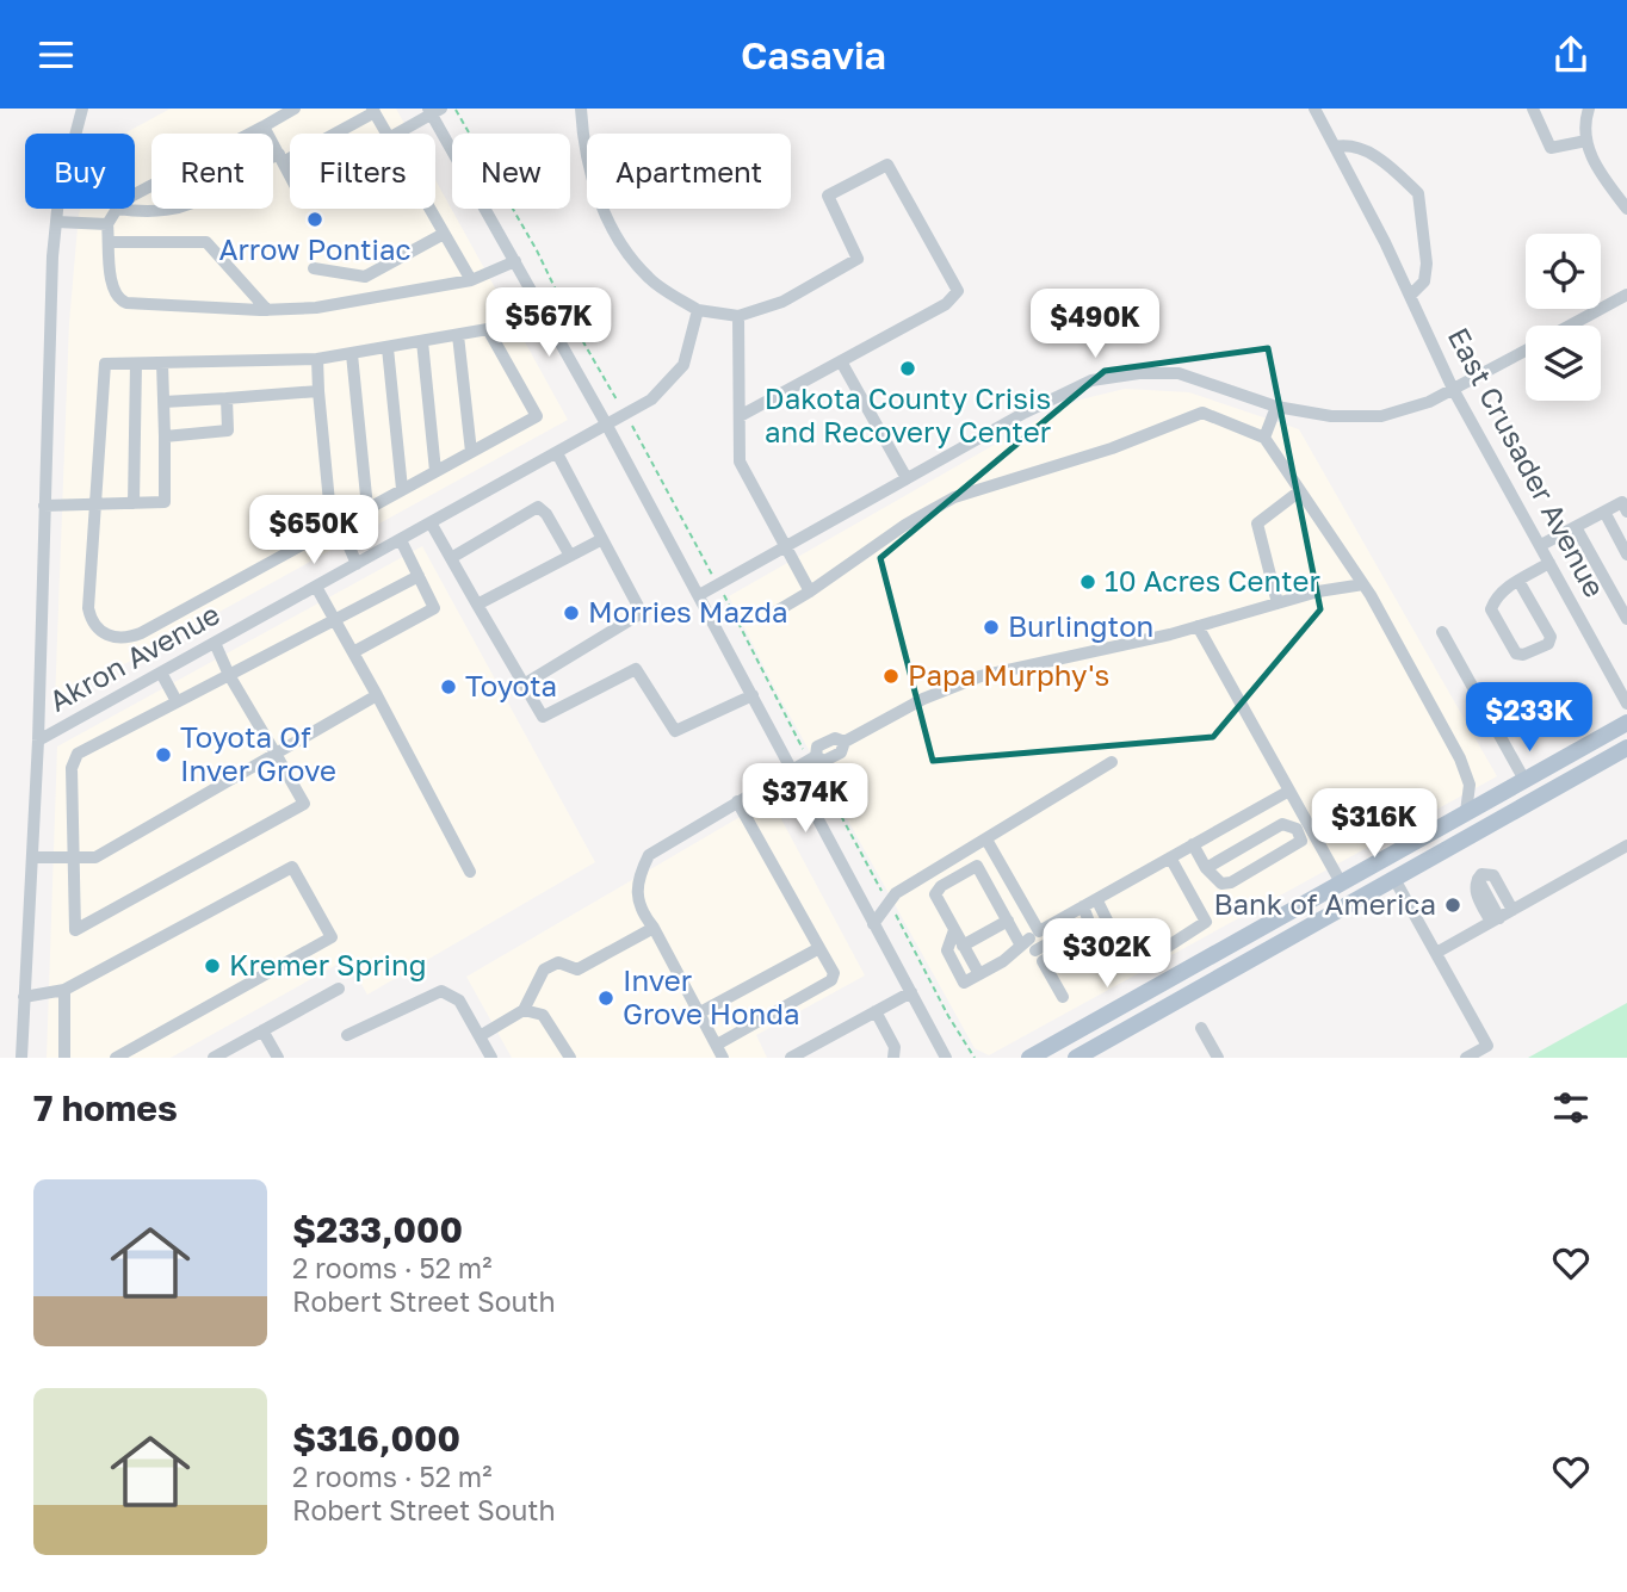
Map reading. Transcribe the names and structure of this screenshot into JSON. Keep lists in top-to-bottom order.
{
  "streets": {
    "street": ["East Crusader Avenue", "Akron Avenue"]
  },
  "places": [
    "Arrow Pontiac",
    "Dakota County Crisis and Recovery Center",
    "10 Acres Center",
    "Morries Mazda",
    "Burlington",
    "Papa Murphy's",
    "Toyota",
    "Toyota Of Inver Grove",
    "Bank of America",
    "Kremer Spring",
    "Inver Grove Honda"
  ],
  "page": {
    "header": "Casavia",
    "chip": [
      "Buy",
      "Rent",
      "Filters",
      "New",
      "Apartment"
    ],
    "price": [
      "$567K",
      "$490K",
      "$650K",
      "$233K",
      "$374K",
      "$316K",
      "$302K"
    ],
    "heading": "7 homes",
    "list": [
      {
        "name": "$233,000",
        "note": "2 rooms · 52 m² · Robert Street South"
      },
      {
        "name": "$316,000",
        "note": "2 rooms · 52 m² · Robert Street South"
      }
    ]
  }
}
